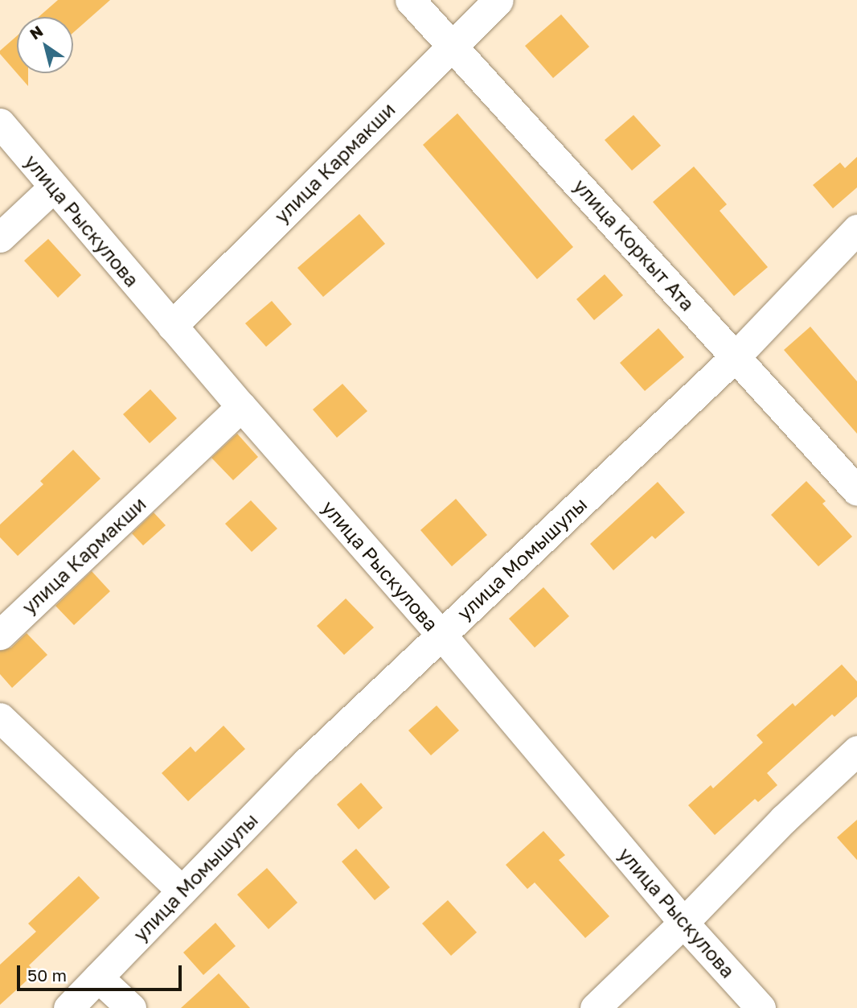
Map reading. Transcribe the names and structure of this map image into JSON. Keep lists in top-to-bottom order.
{
  "streets": {
    "street": [
      "улица Кармакши",
      "улица Рыскулова",
      "улица Коркыт Ата",
      "улица Момышулы"
    ]
  },
  "crossings": [
    ["улица Кармакши", "улица Рыскулова"],
    ["улица Кармакши", "улица Коркыт Ата"],
    ["улица Рыскулова", "улица Момышулы"],
    ["улица Коркыт Ата", "улица Момышулы"]
  ],
  "scale_bar": "50 m",
  "north": "top left"
}
